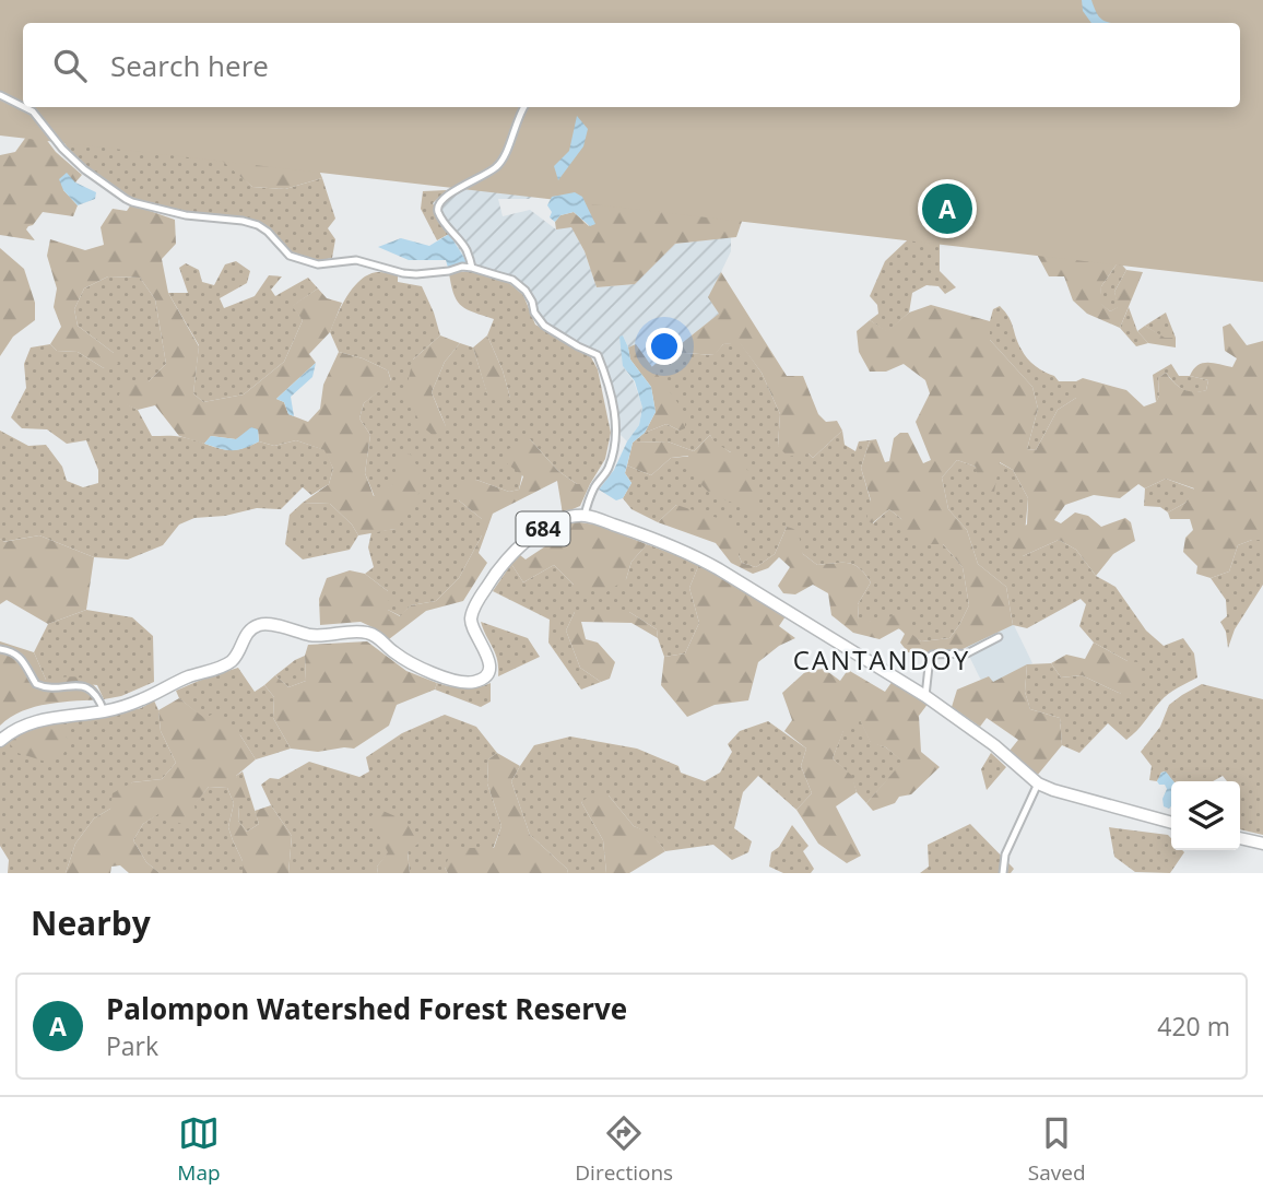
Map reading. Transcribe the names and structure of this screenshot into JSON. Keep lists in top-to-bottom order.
{
  "streets": {
    "highway": ["684"]
  },
  "districts": ["CANTANDOY"],
  "page": {
    "search": "Search here",
    "pins": "A",
    "heading": "Nearby",
    "list": [
      {
        "mark": "A",
        "name": "Palompon Watershed Forest Reserve",
        "note": "Park",
        "value": "420 m"
      }
    ],
    "nav": ["Map", "Directions", "Saved"]
  }
}
